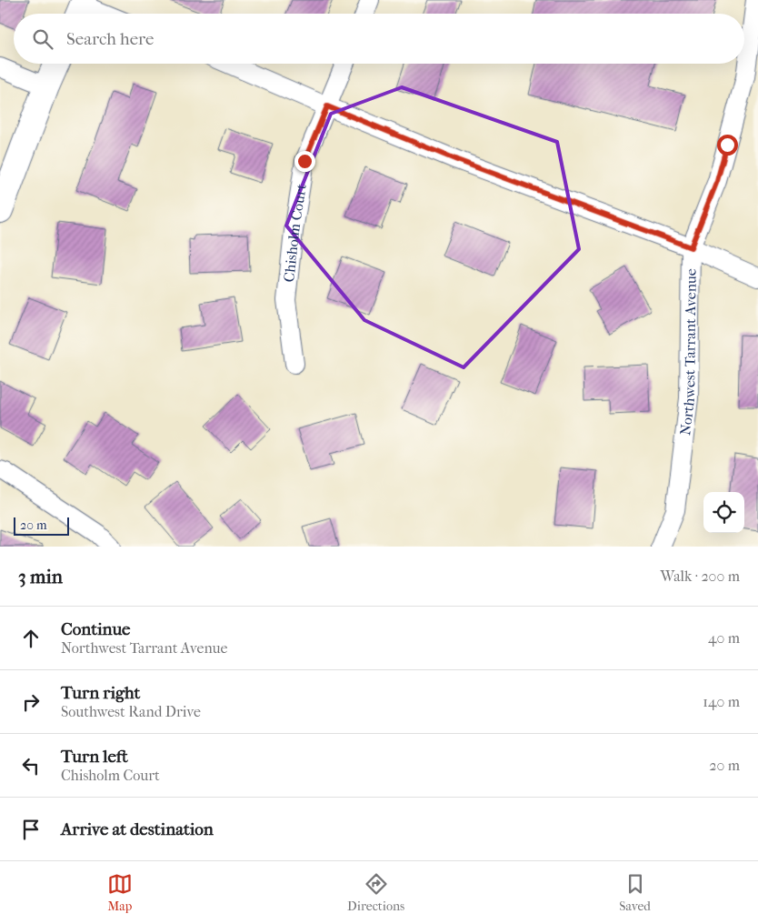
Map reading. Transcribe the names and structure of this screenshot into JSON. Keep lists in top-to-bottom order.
{
  "streets": {
    "street": ["Chisholm Court", "Northwest Tarrant Avenue"]
  },
  "scale_bar": "20 m",
  "page": {
    "search": "Search here",
    "scale": "20 m",
    "heading": ["3 min", "Walk · 200 m"],
    "list": [
      ["Continue", "Northwest Tarrant Avenue", "40 m"],
      ["Turn right", "Southwest Rand Drive", "140 m"],
      ["Turn left", "Chisholm Court", "20 m"],
      "Arrive at destination"
    ],
    "nav": ["Map", "Directions", "Saved"]
  }
}
